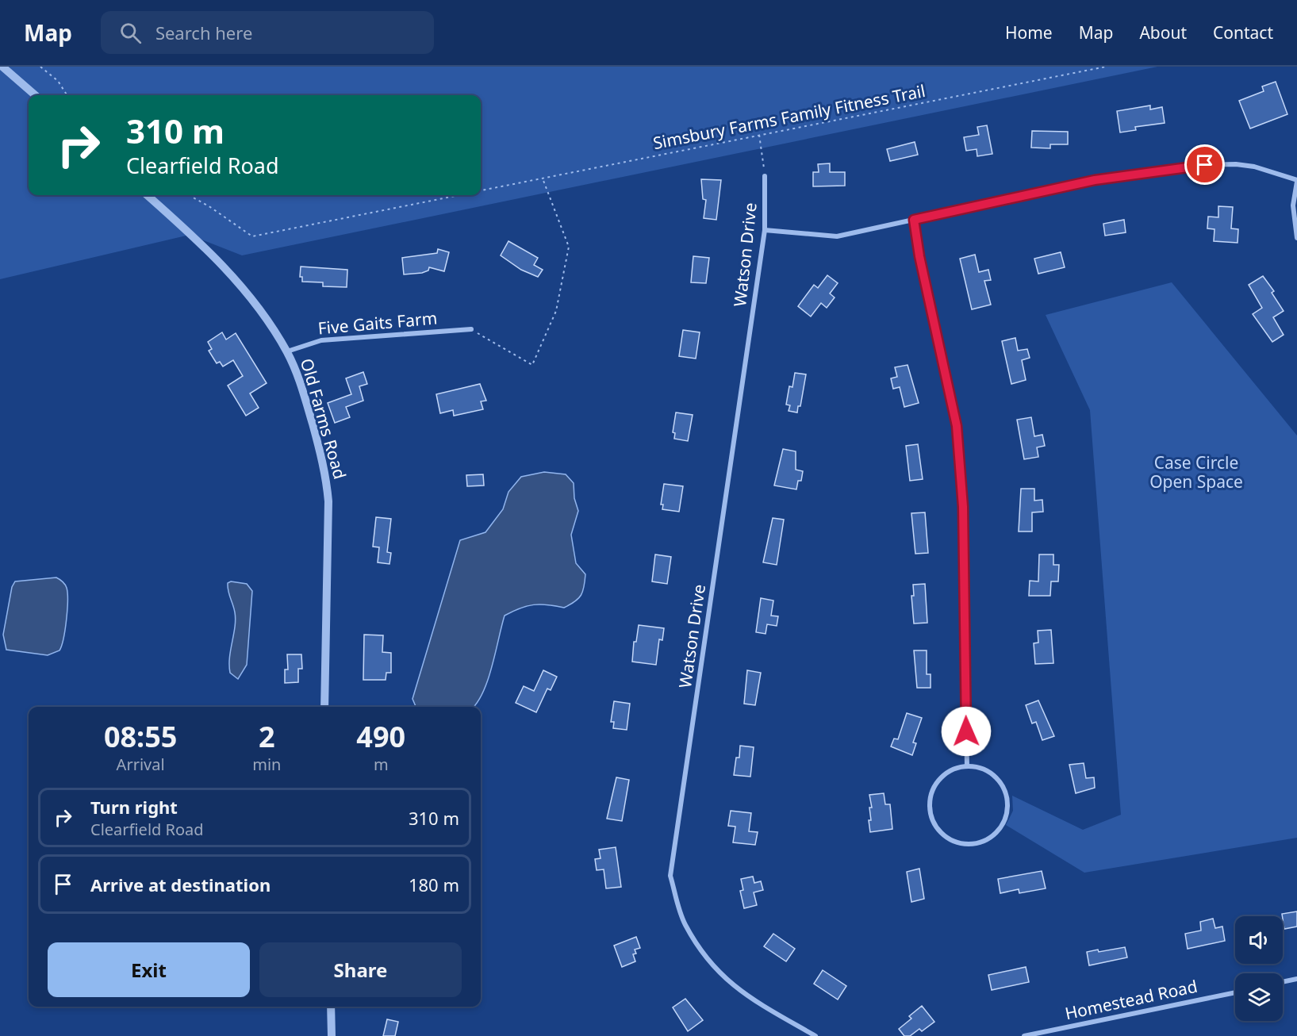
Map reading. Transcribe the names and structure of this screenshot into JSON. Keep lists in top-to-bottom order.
{
  "streets": {
    "street": [
      "Watson Drive",
      "Five Gaits Farm",
      "Old Farms Road",
      "Homestead Road"
    ],
    "path": ["Simsbury Farms Family Fitness Trail"]
  },
  "crossings": [
    ["Five Gaits Farm", "Old Farms Road"]
  ],
  "parks": ["Case Circle Open Space"],
  "page": {
    "header": "Map",
    "search": "Search here",
    "nav": [
      "Home",
      "Map",
      "About",
      "Contact"
    ],
    "turn": ["310 m", "Clearfield Road"],
    "eta": [
      "08:55",
      "Arrival",
      "2",
      "min",
      "490",
      "m"
    ],
    "list": [
      {
        "name": "Turn right",
        "note": "Clearfield Road",
        "value": "310 m"
      },
      {
        "name": "Arrive at destination",
        "value": "180 m"
      }
    ],
    "buttons": ["Exit", "Share"]
  }
}
